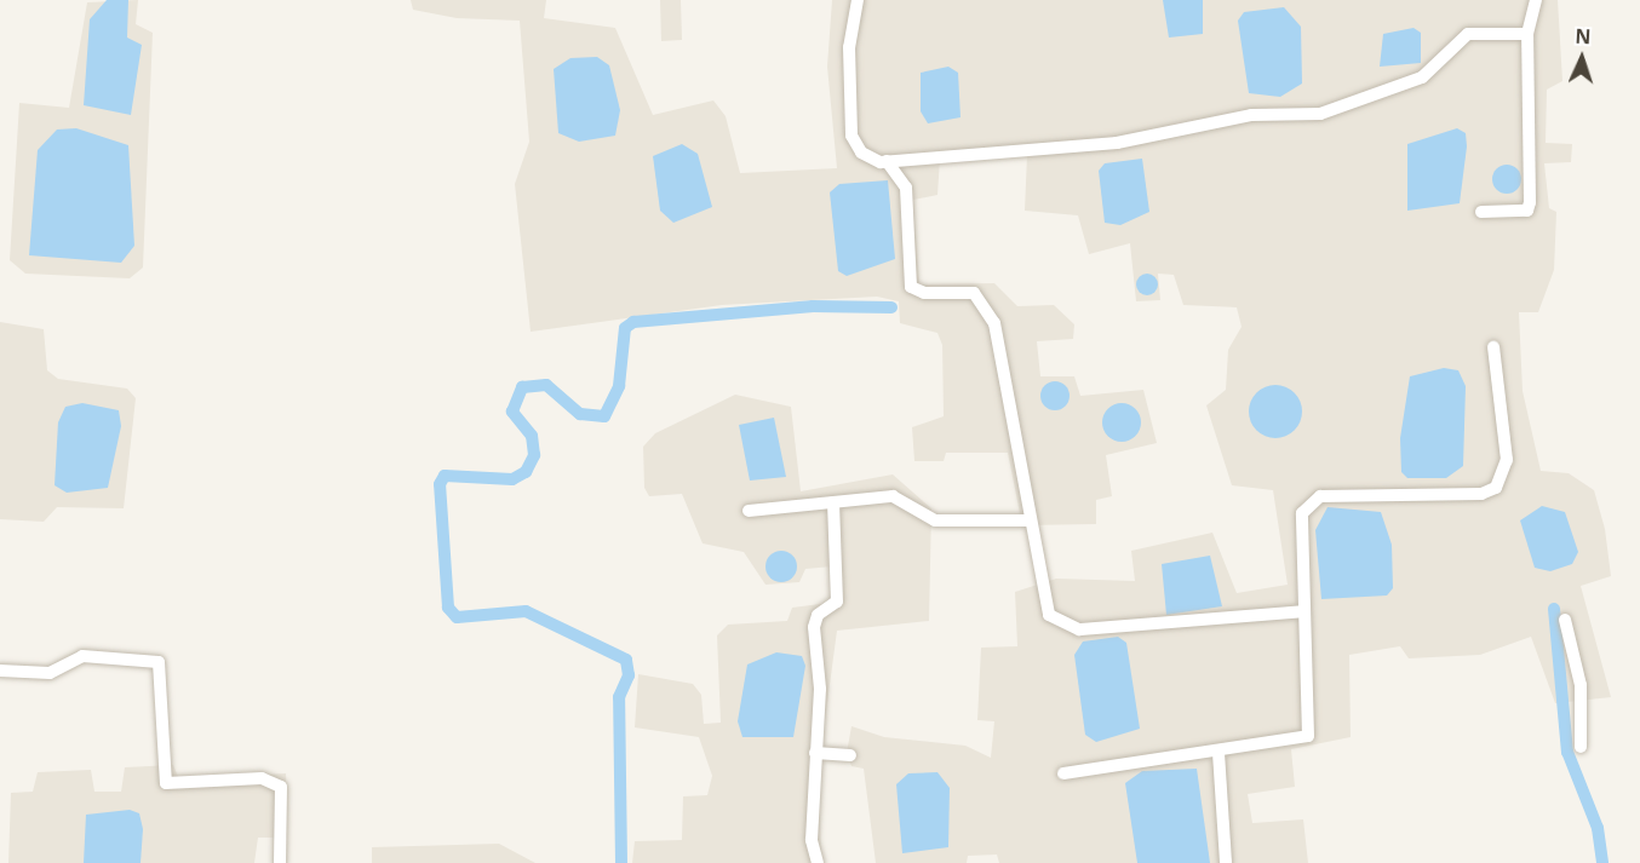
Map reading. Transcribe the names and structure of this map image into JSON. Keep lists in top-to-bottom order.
{
  "north": "top"
}
